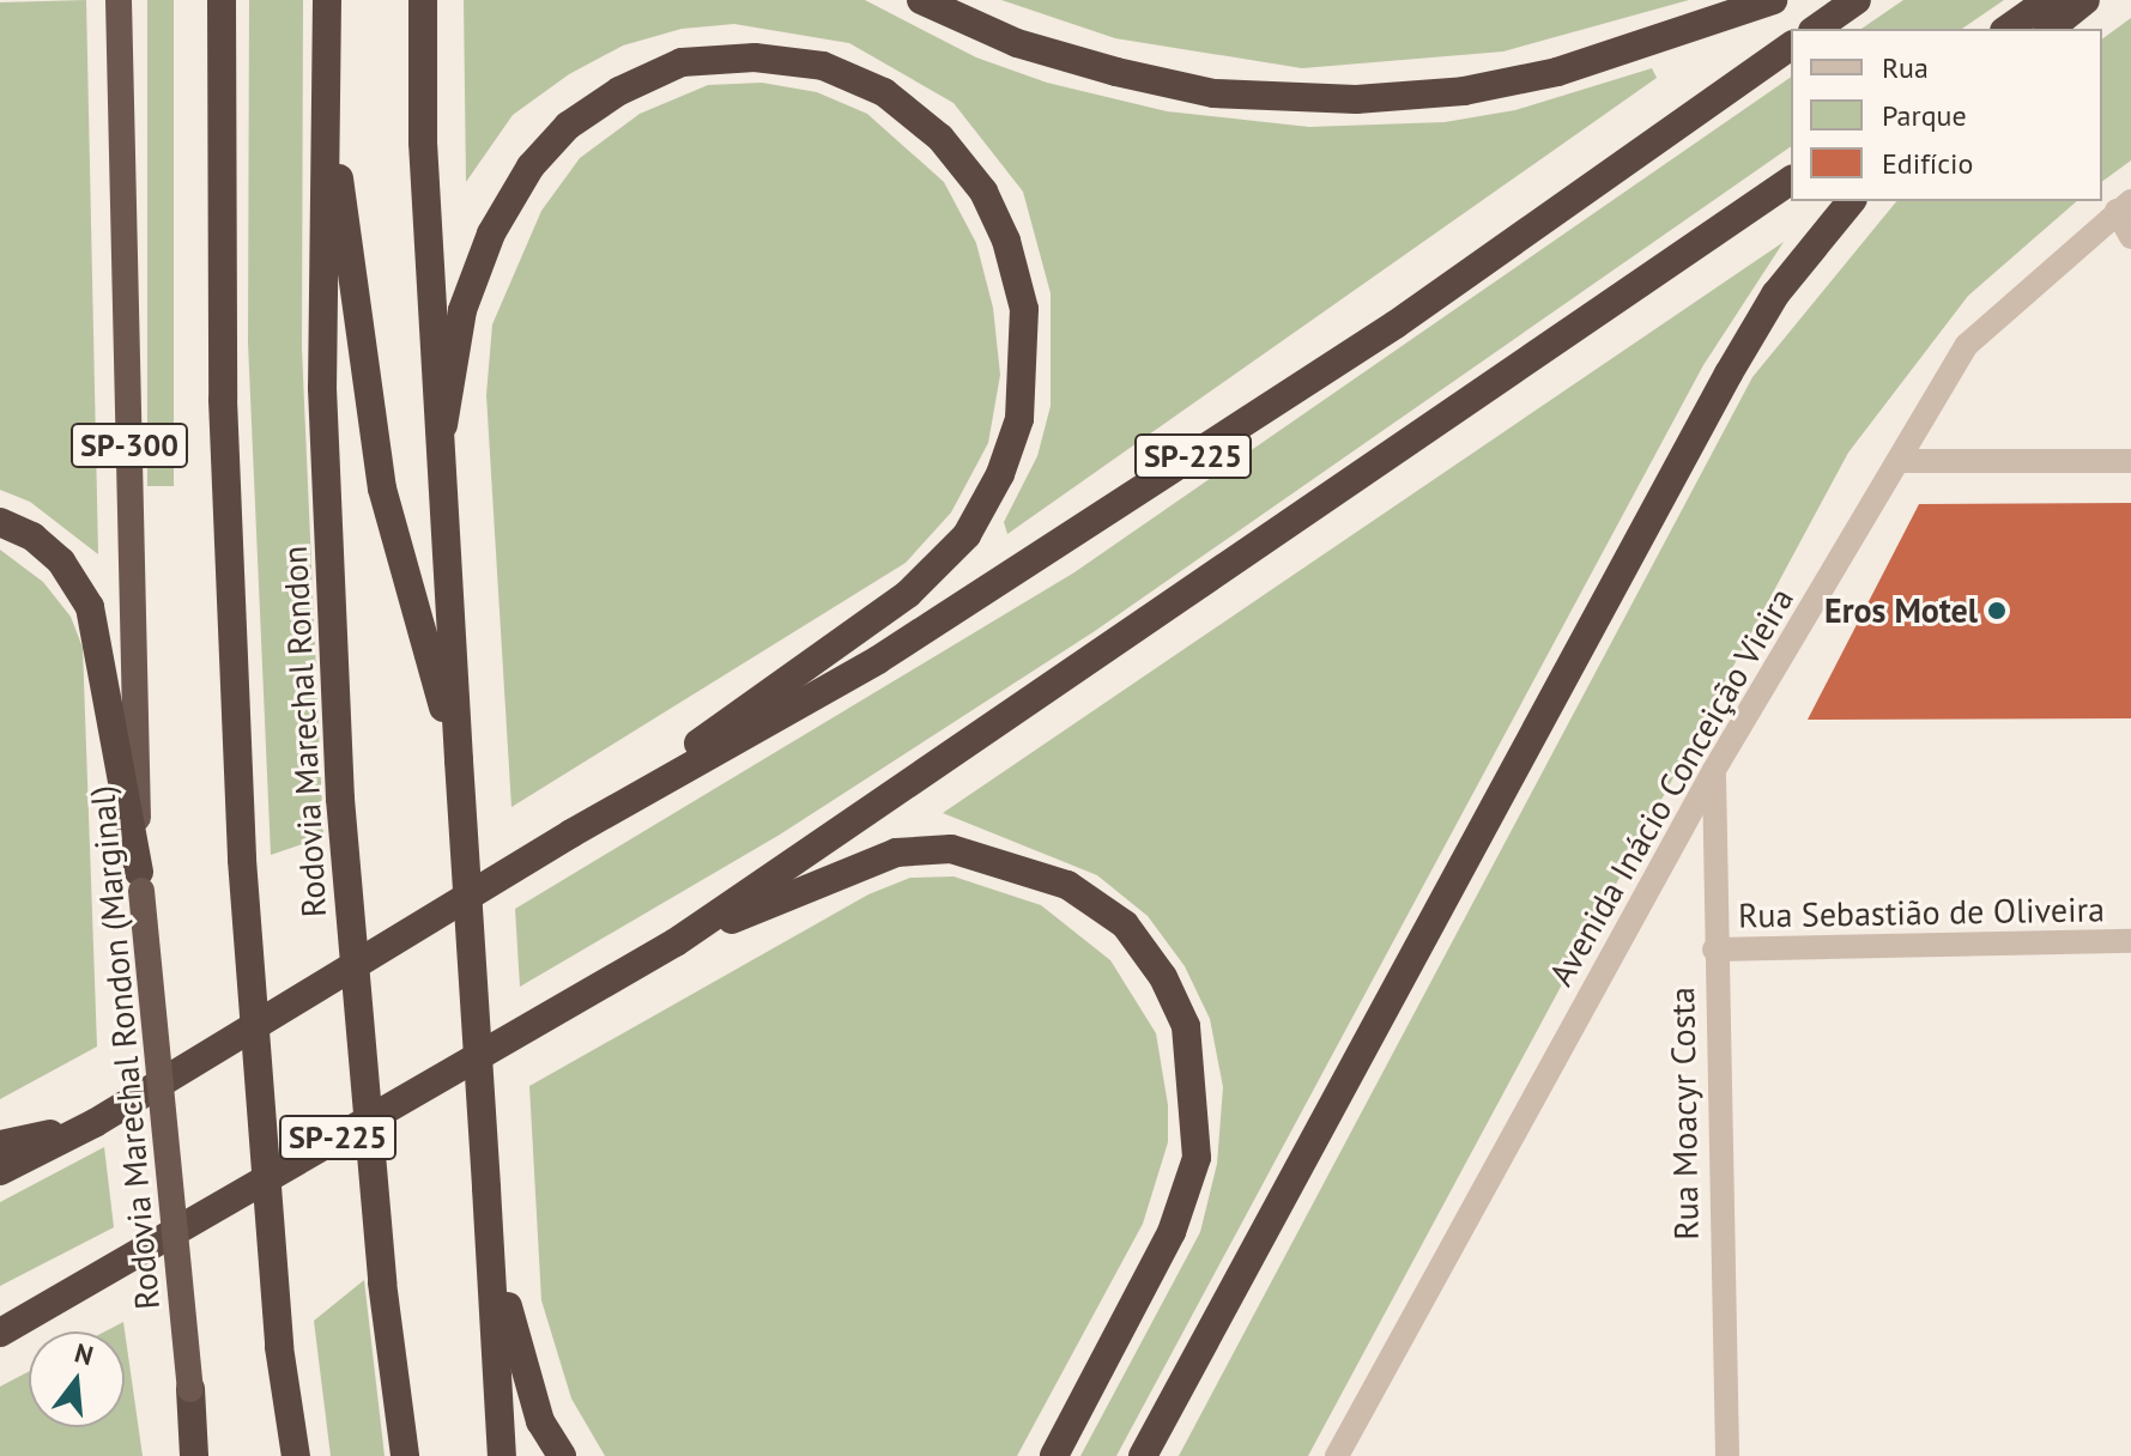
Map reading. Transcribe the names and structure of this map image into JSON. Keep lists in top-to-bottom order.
{
  "streets": {
    "highway": [
      "SP-300",
      "SP-225",
      "Rodovia Marechal Rondon",
      "Rodovia Marechal Rondon (Marginal)"
    ],
    "street": ["Avenida Inácio Conceição Vieira", "Rua Sebastião de Oliveira", "Rua Moacyr Costa"]
  },
  "crossings": [
    ["Avenida Inácio Conceição Vieira", "Rua Moacyr Costa"],
    ["Rua Sebastião de Oliveira", "Rua Moacyr Costa"]
  ],
  "places": ["Eros Motel"],
  "legend": ["Rua", "Parque", "Edifício"],
  "north": "top"
}
